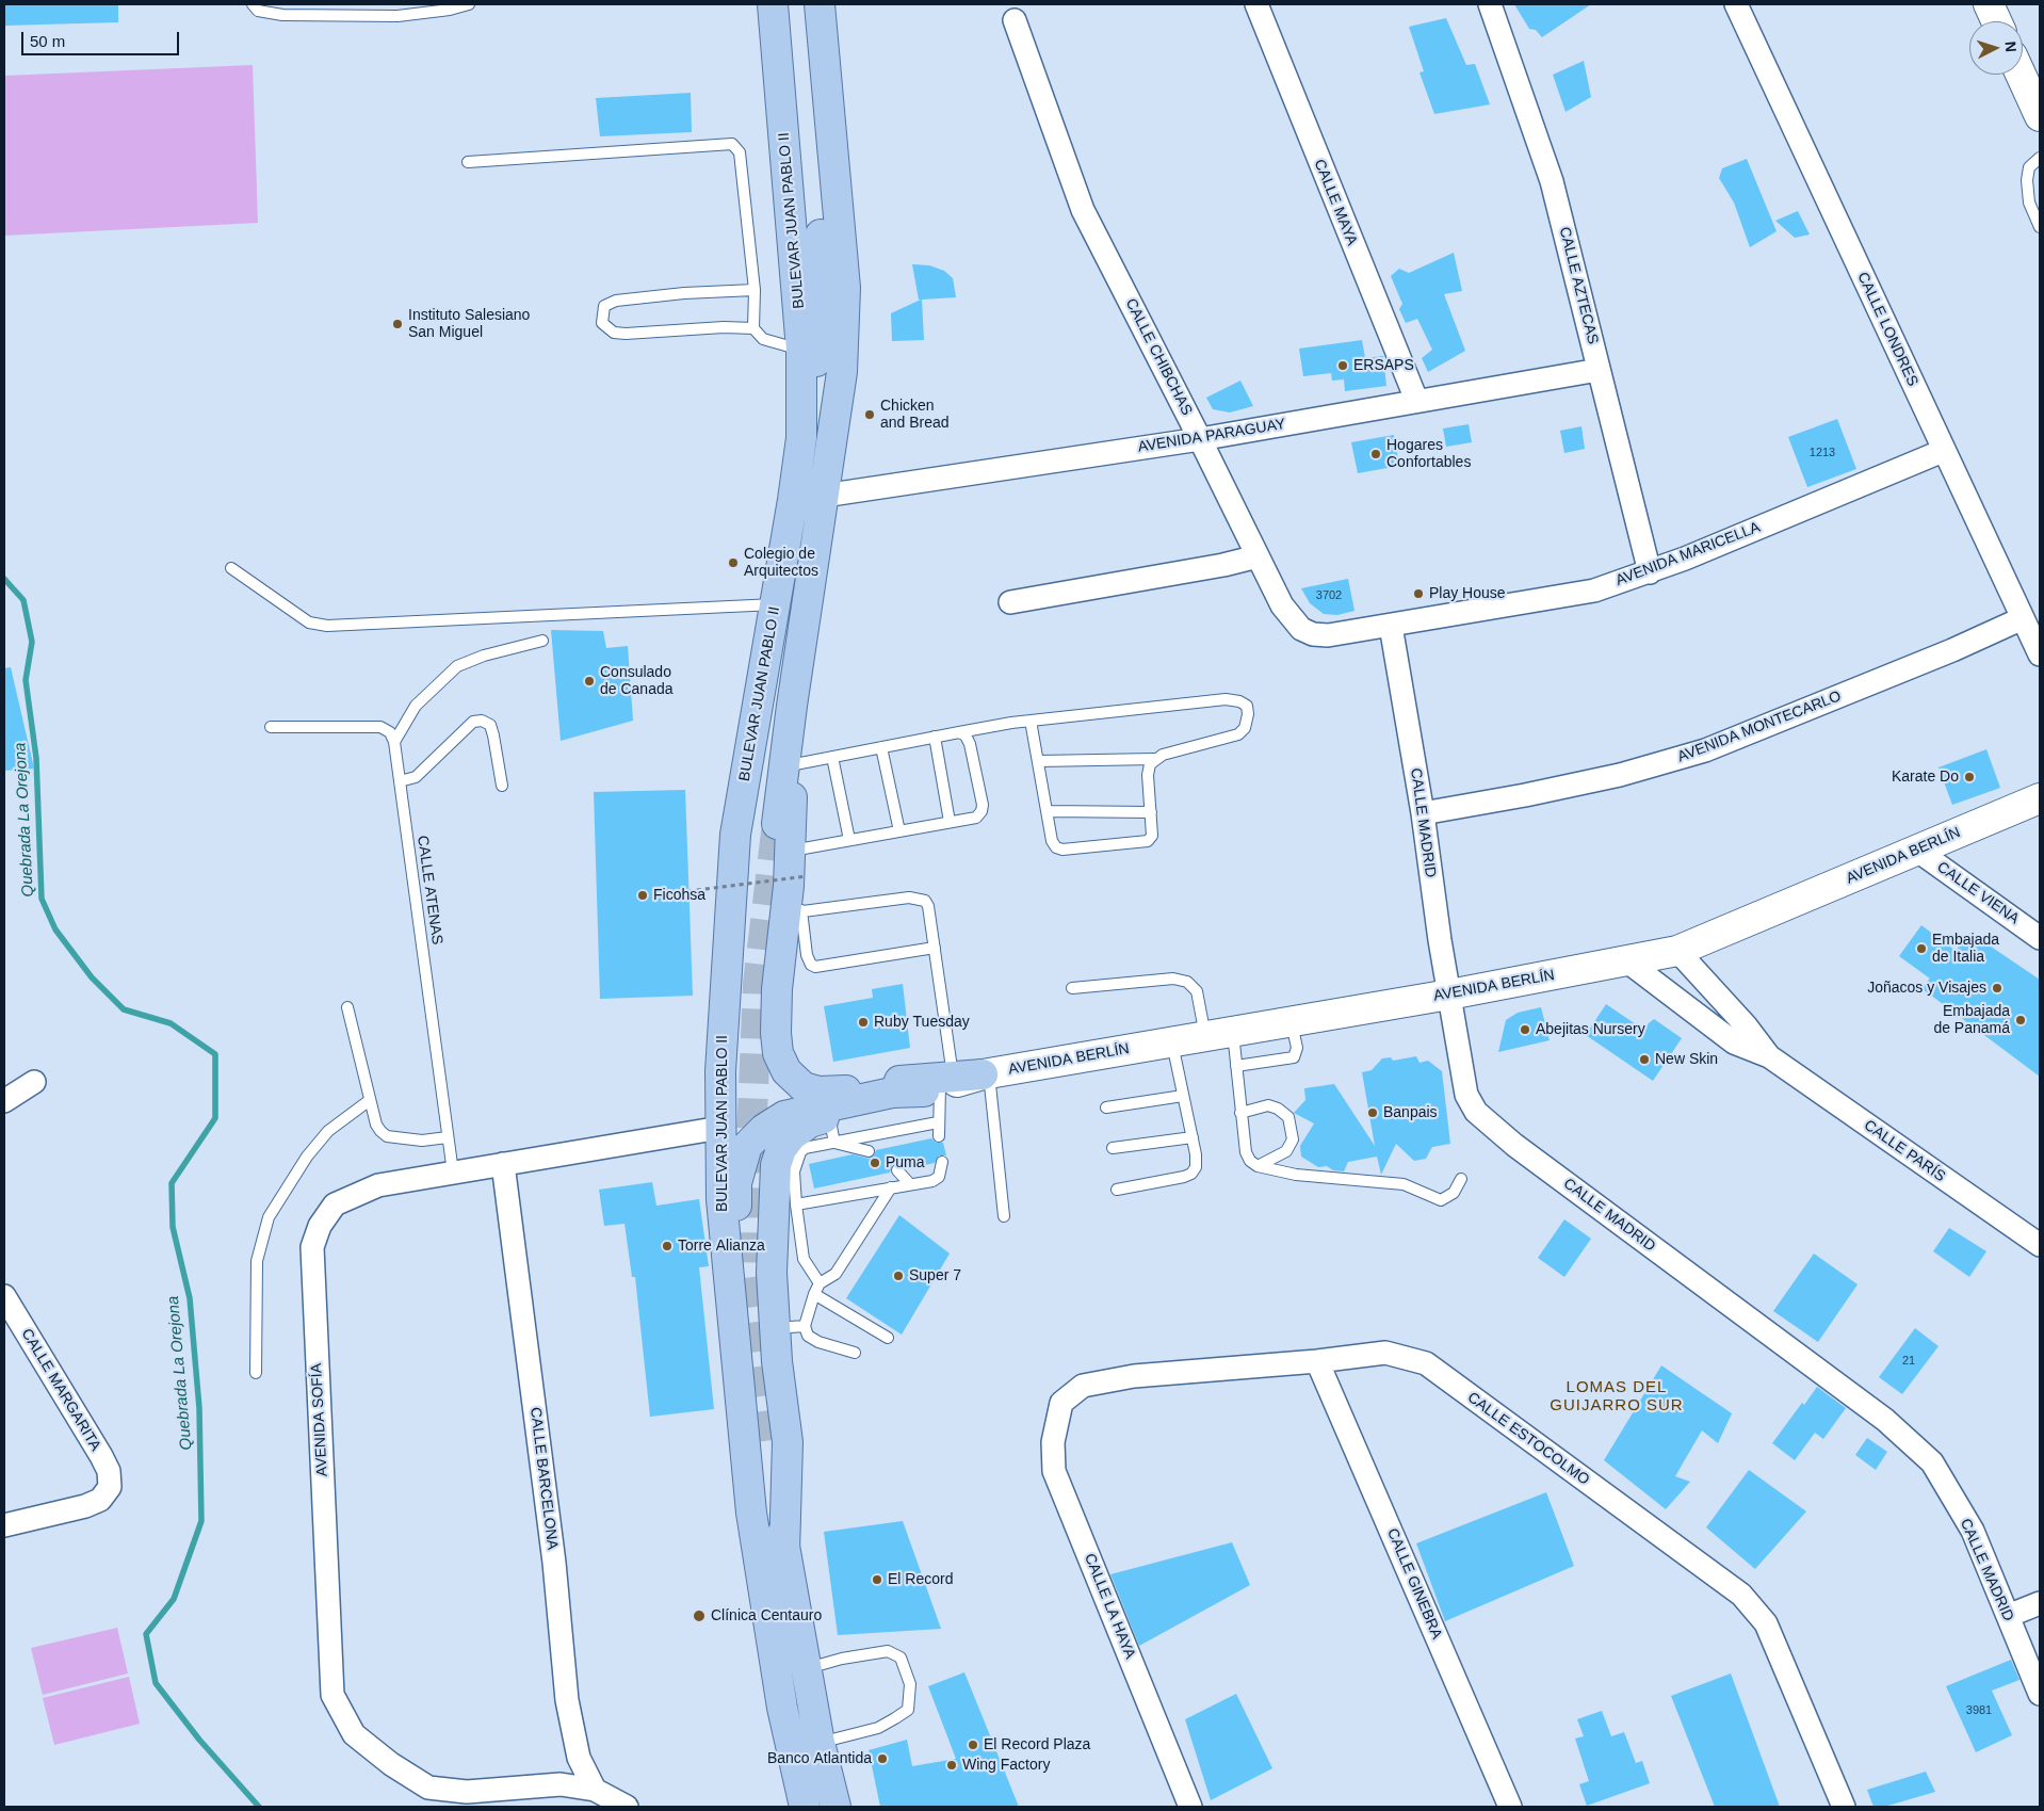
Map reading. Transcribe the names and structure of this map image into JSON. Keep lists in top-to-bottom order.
{
  "streets": {
    "main road": ["BULEVAR JUAN PABLO II"],
    "street": [
      "CALLE MAYA",
      "CALLE AZTECAS",
      "CALLE LONDRES",
      "CALLE CHIBCHAS",
      "AVENIDA PARAGUAY",
      "AVENIDA MARICELLA",
      "AVENIDA MONTECARLO",
      "CALLE MADRID",
      "AVENIDA BERLÍN",
      "CALLE VIENA",
      "CALLE PARÍS",
      "CALLE MARGARITA",
      "AVENIDA SOFÍA",
      "CALLE ESTOCOLMO",
      "CALLE BARCELONA",
      "CALLE GINEBRA",
      "CALLE LA HAYA"
    ],
    "lane": ["CALLE ATENAS"]
  },
  "crossings": [
    ["CALLE MAYA", "AVENIDA PARAGUAY"],
    ["BULEVAR JUAN PABLO II", "AVENIDA PARAGUAY"],
    ["BULEVAR JUAN PABLO II", "AVENIDA SOFÍA"],
    ["CALLE AZTECAS", "AVENIDA PARAGUAY"],
    ["CALLE AZTECAS", "AVENIDA MARICELLA"],
    ["CALLE LONDRES", "AVENIDA MARICELLA"],
    ["CALLE LONDRES", "AVENIDA MONTECARLO"],
    ["CALLE CHIBCHAS", "AVENIDA PARAGUAY"],
    ["CALLE CHIBCHAS", "AVENIDA MARICELLA"],
    ["CALLE CHIBCHAS", "CALLE MADRID"],
    ["AVENIDA MARICELLA", "CALLE MADRID"],
    ["AVENIDA MONTECARLO", "CALLE MADRID"],
    ["CALLE MADRID", "AVENIDA BERLÍN"],
    ["AVENIDA BERLÍN", "CALLE VIENA"],
    ["AVENIDA BERLÍN", "CALLE PARÍS"],
    ["CALLE ATENAS", "AVENIDA SOFÍA"],
    ["AVENIDA SOFÍA", "CALLE BARCELONA"],
    ["CALLE ESTOCOLMO", "CALLE GINEBRA"],
    ["CALLE ESTOCOLMO", "CALLE LA HAYA"]
  ],
  "districts": ["LOMAS DEL GUIJARRO SUR"],
  "water": ["Quebrada La Orejona"],
  "places": [
    "Instituto Salesiano San Miguel",
    "ERSAPS",
    "Chicken and Bread",
    "Hogares Confortables",
    "Colegio de Arquitectos",
    "Play House",
    "Consulado de Canada",
    "Karate Do",
    "Ficohsa",
    "Embajada de Italia",
    "Joñacos y Visajes",
    "Embajada de Panamá",
    "Ruby Tuesday",
    "Abejitas Nursery",
    "New Skin",
    "Banpais",
    "Puma",
    "Torre Alianza",
    "Super 7",
    "El Record",
    "Clínica Centauro",
    "El Record Plaza",
    "Banco Atlantida",
    "Wing Factory"
  ],
  "house_numbers": [
    "1213",
    "3702",
    "21",
    "3981"
  ],
  "scale_bar": "50 m",
  "north": "right"
}
